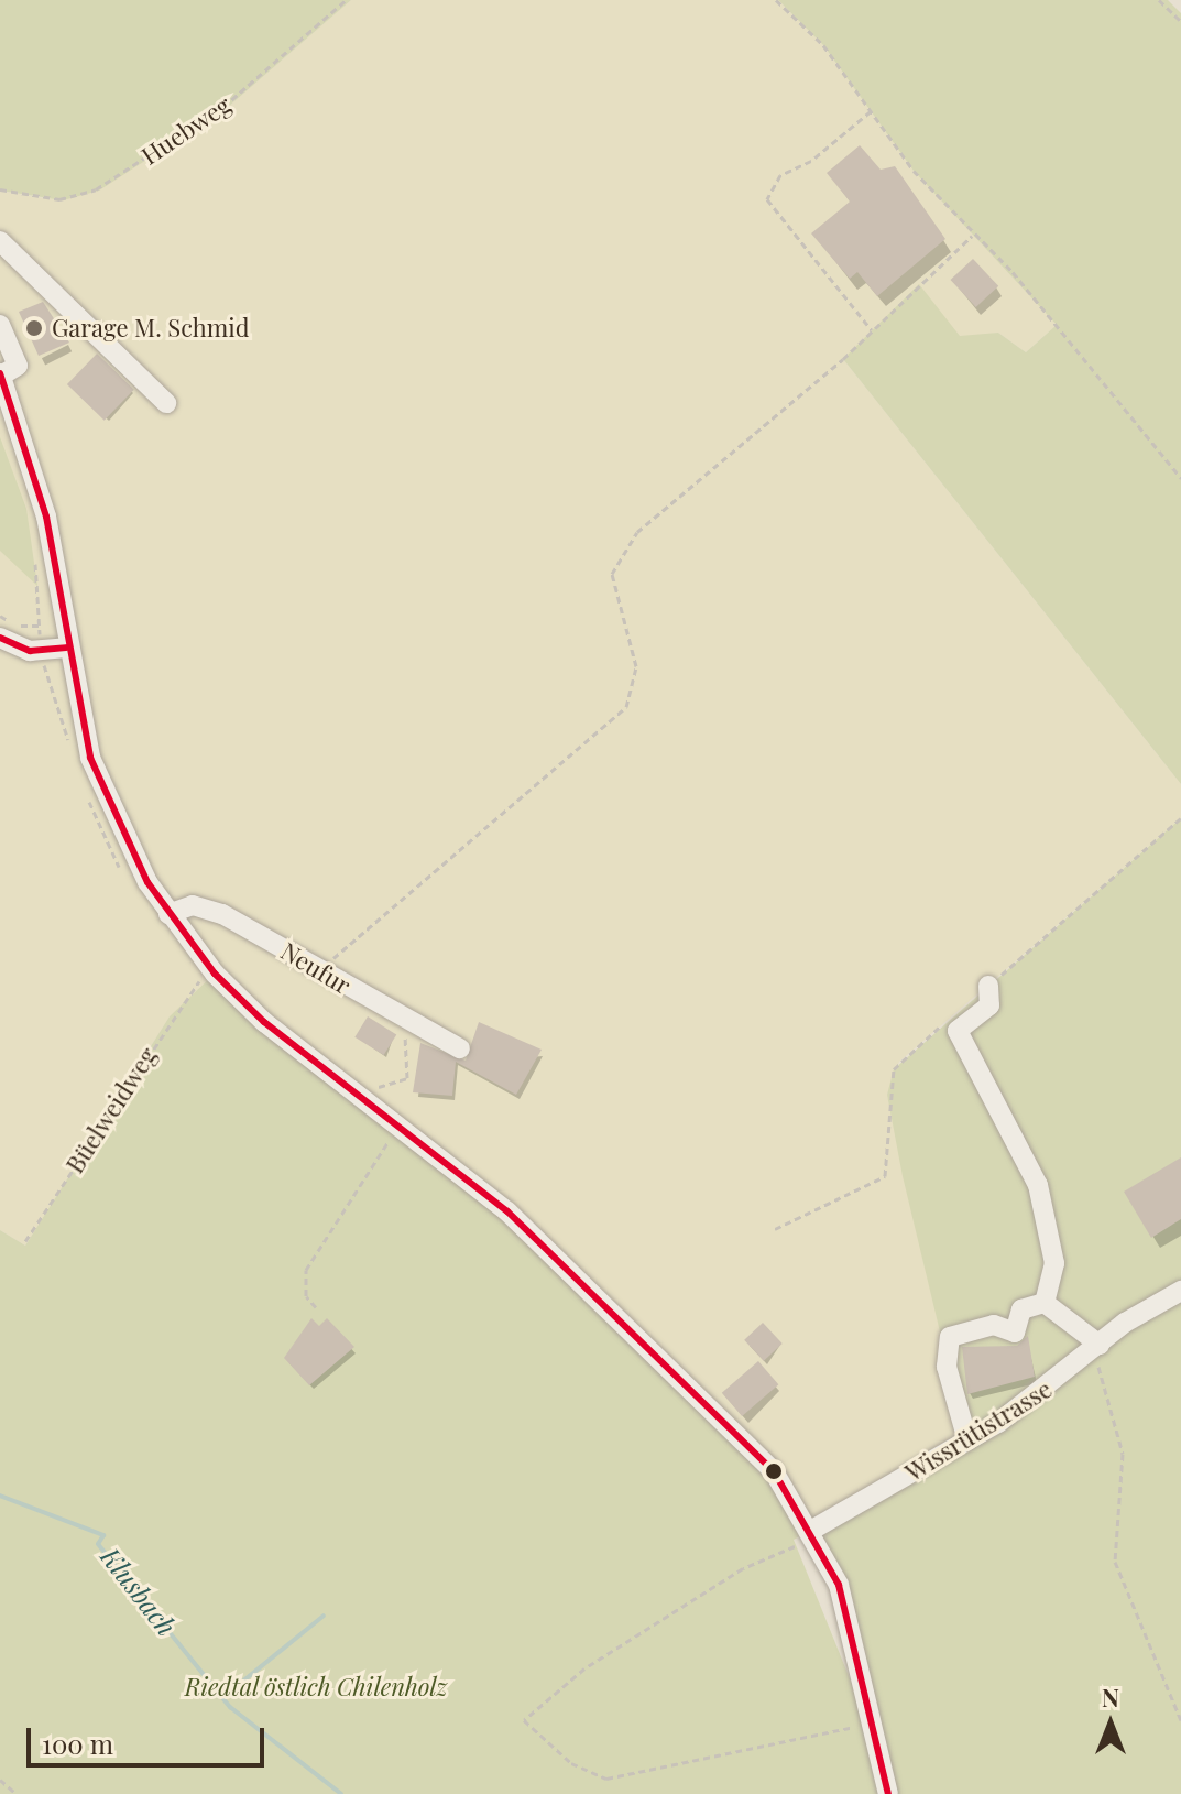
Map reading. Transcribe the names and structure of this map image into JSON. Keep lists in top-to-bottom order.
{
  "streets": {
    "street": ["Neufur", "Wissrütistrasse"],
    "path": ["Huebweg", "Büelweidweg"]
  },
  "water": ["Klusbach"],
  "parks": ["Riedtal östlich Chilenholz"],
  "places": ["Garage M. Schmid"],
  "scale_bar": "100 m",
  "north": "top"
}
